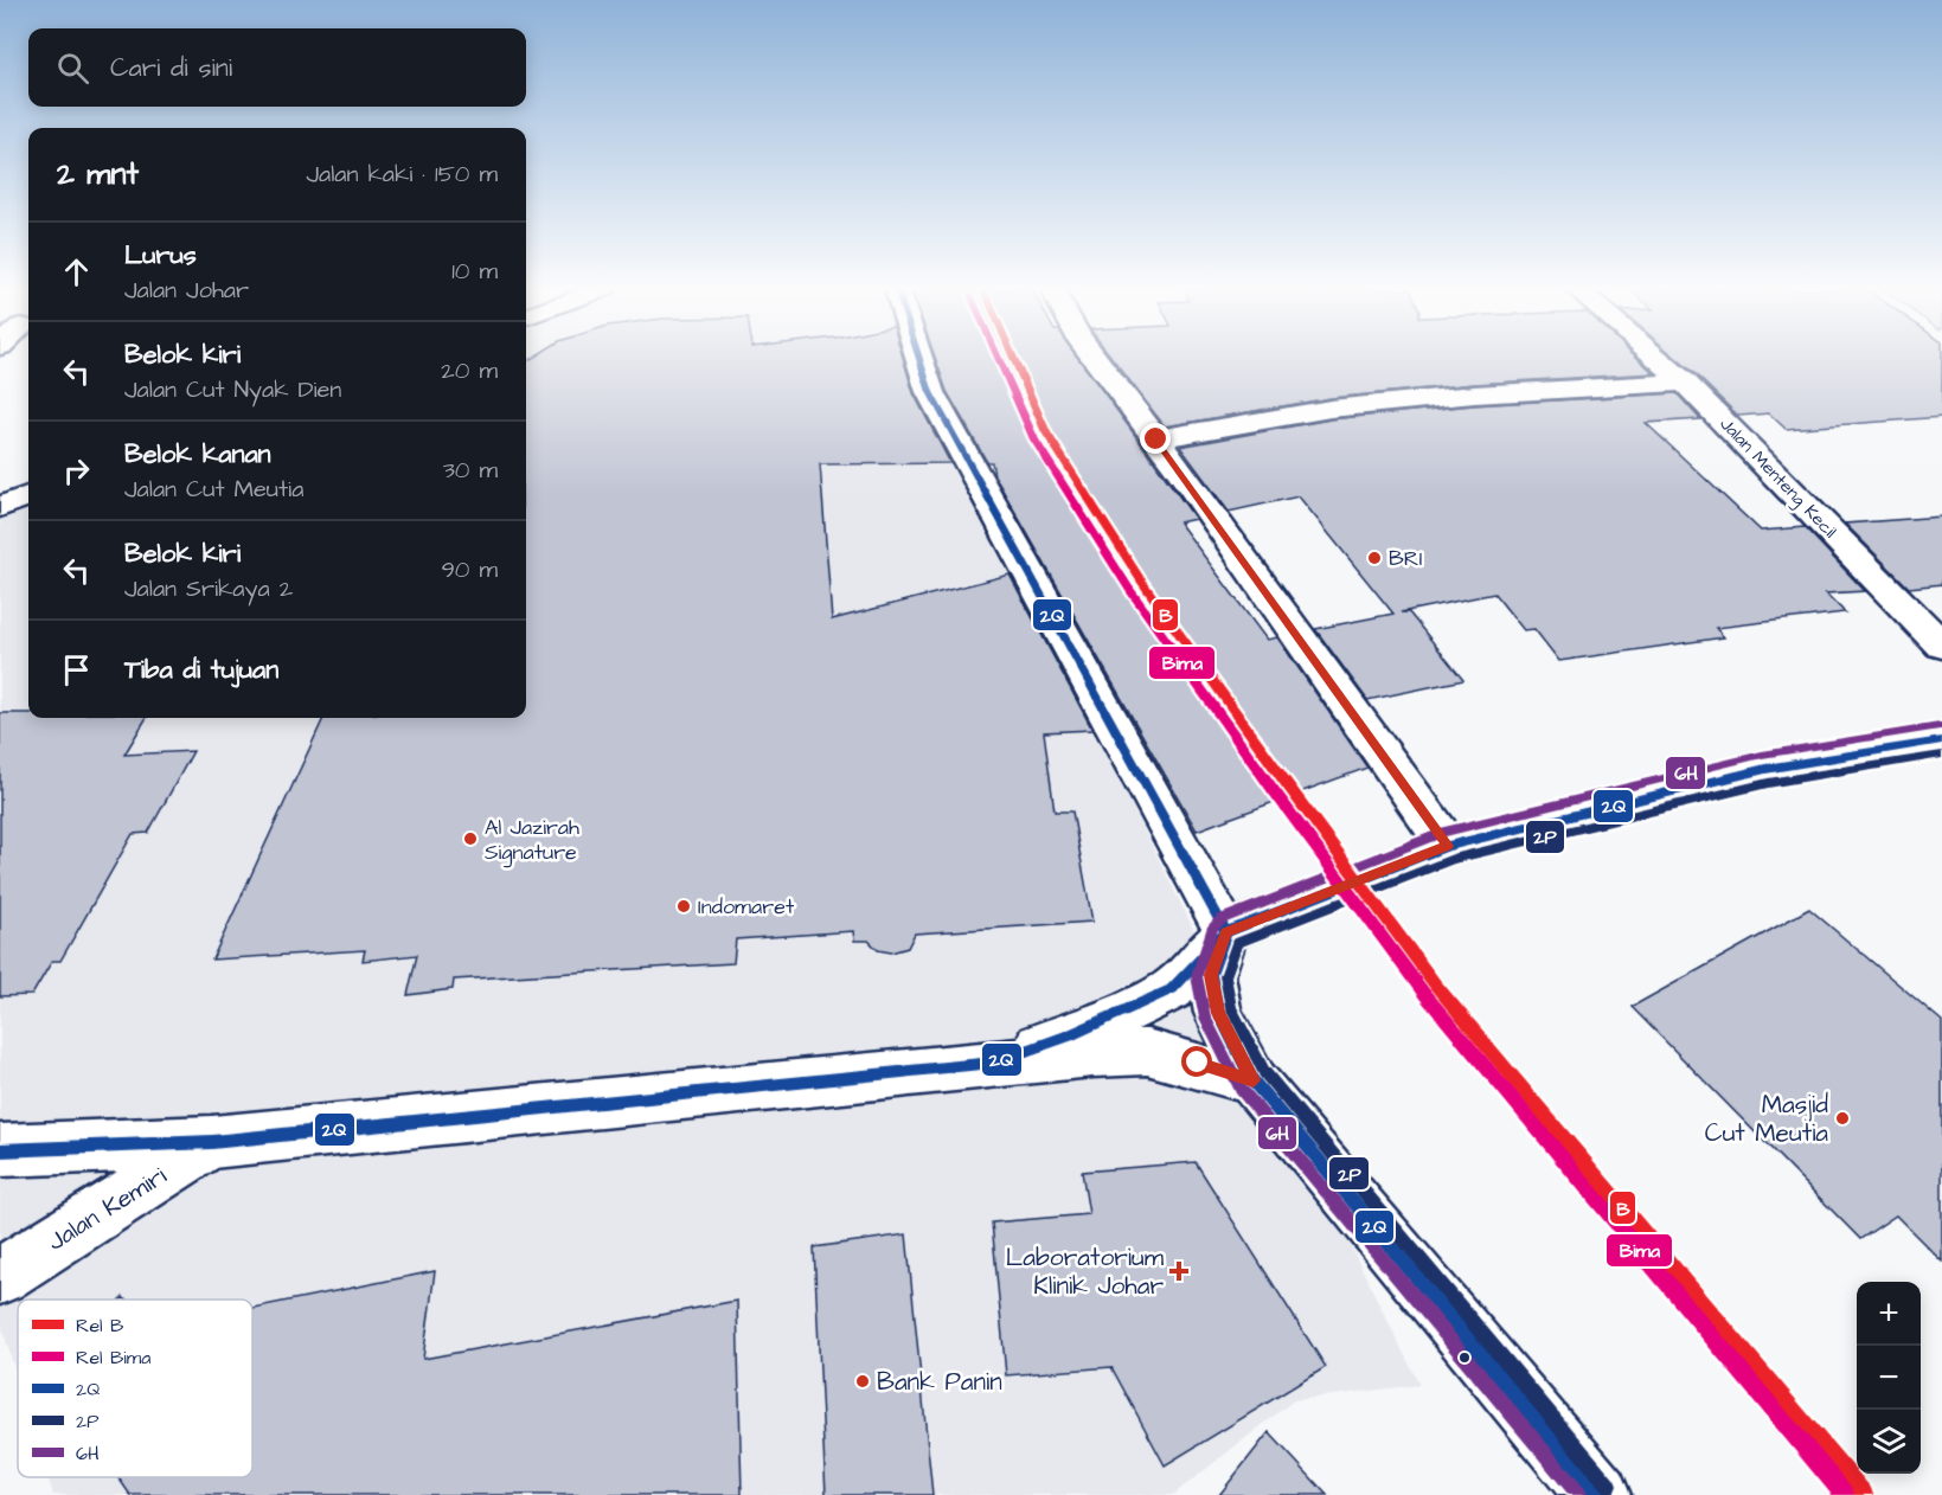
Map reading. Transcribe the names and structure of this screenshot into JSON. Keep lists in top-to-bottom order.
{
  "streets": {
    "street": ["Jalan Menteng Kecil", "Jalan Kemiri"]
  },
  "places": {
    "other": [
      "BRI",
      "Al Jazirah Signature",
      "Indomaret",
      "Masjid Cut Meutia",
      "Bank Panin"
    ],
    "health": ["Laboratorium Klinik Johar"]
  },
  "lines": [
    "rail line B",
    "rail line Bima",
    "transit line 2Q",
    "transit line 6H",
    "transit line 2P"
  ],
  "legend": [
    "Rel B",
    "Rel Bima",
    "2Q",
    "2P",
    "6H"
  ],
  "page": {
    "search": "Cari di sini",
    "heading": ["2 mnt", "Jalan kaki · 150 m"],
    "list": [
      ["Lurus", "Jalan Johar", "10 m"],
      ["Belok kiri", "Jalan Cut Nyak Dien", "20 m"],
      ["Belok kanan", "Jalan Cut Meutia", "30 m"],
      ["Belok kiri", "Jalan Srikaya 2", "90 m"],
      "Tiba di tujuan"
    ],
    "map_buttons": ["+", "−"]
  }
}
